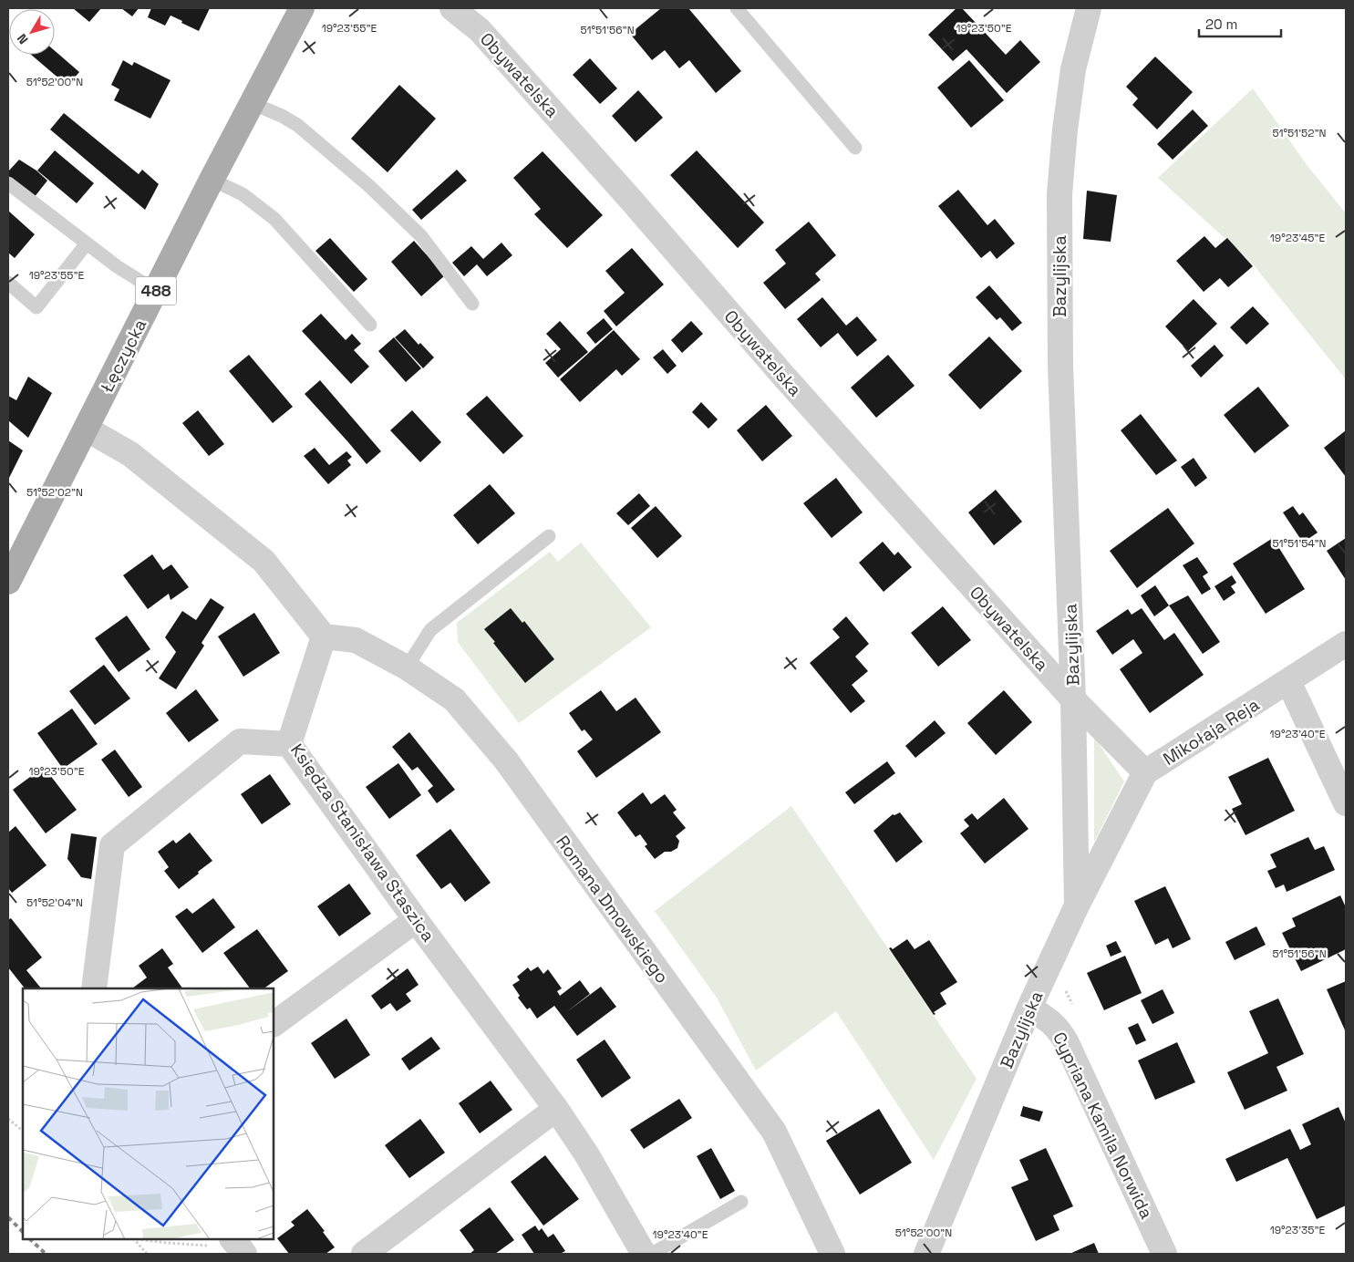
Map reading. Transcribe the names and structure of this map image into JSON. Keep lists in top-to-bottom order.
{
  "streets": {
    "main road": ["488", "Łęczycka"],
    "street": [
      "Obywatelska",
      "Bazylijska",
      "Mikołaja Reja",
      "Księdza Stanisława Staszica",
      "Romana Dmowskiego",
      "Cypriana Kamila Norwida"
    ]
  },
  "crossings": [
    ["Obywatelska", "Bazylijska"],
    ["Obywatelska", "Mikołaja Reja"],
    ["Bazylijska", "Mikołaja Reja"],
    ["Bazylijska", "Cypriana Kamila Norwida"],
    ["Księdza Stanisława Staszica", "Romana Dmowskiego"]
  ],
  "scale_bar": "20 m",
  "north": "bottom left",
  "coordinates": [
    "19°23'55\"E",
    "19°23'50\"E",
    "51°51'56\"N",
    "51°52'00\"N",
    "51°51'52\"N",
    "19°23'45\"E",
    "51°52'02\"N",
    "51°51'54\"N",
    "19°23'40\"E",
    "51°52'04\"N",
    "19°23'35\"E"
  ]
}
